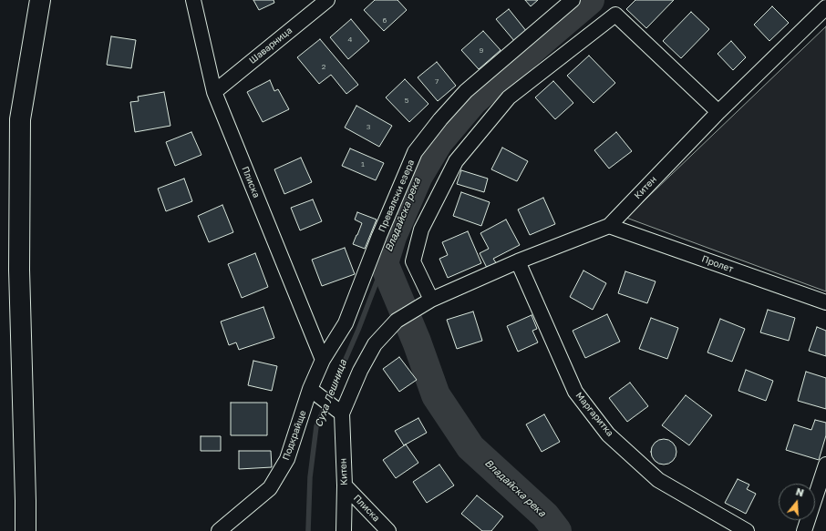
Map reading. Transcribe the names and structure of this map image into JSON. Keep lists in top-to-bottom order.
{
  "streets": {
    "street": [
      "Шаварница",
      "Плиска",
      "Китен",
      "Превалски езера",
      "Пролет",
      "Маргаритка",
      "Подкрайще"
    ]
  },
  "crossings": [
    ["Шаварница", "Плиска"],
    ["Плиска", "Китен"],
    ["Плиска", "Превалски езера"],
    ["Плиска", "Подкрайще"],
    ["Китен", "Пролет"],
    ["Китен", "Маргаритка"],
    ["Превалски езера", "Подкрайще"]
  ],
  "water": ["Владайска река", "Суха Лешница"],
  "house_numbers": [
    "6",
    "4",
    "9",
    "2",
    "7",
    "5",
    "3",
    "1"
  ],
  "north": "top"
}
